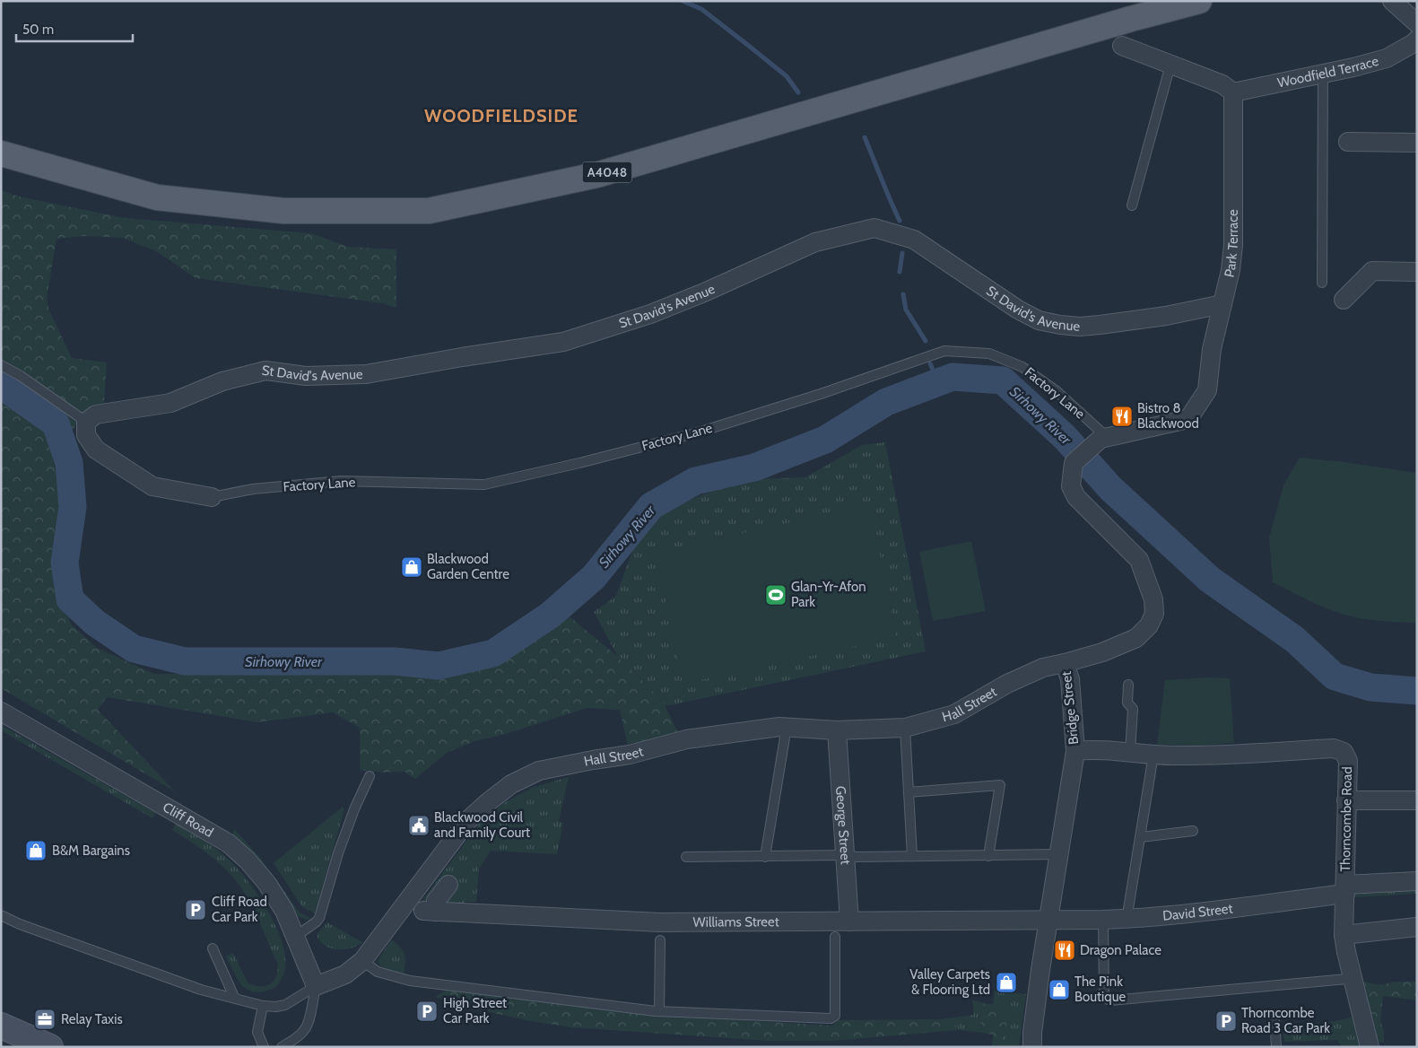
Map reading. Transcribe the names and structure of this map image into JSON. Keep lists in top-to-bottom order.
{
  "streets": {
    "main road": ["A4048"],
    "street": [
      "Woodfield Terrace",
      "Park Terrace",
      "St David's Avenue",
      "Hall Street",
      "Bridge Street",
      "Cliff Road",
      "Thorncombe Road",
      "George Street",
      "David Street",
      "Williams Street"
    ],
    "lane": ["Factory Lane"]
  },
  "crossings": [
    ["Woodfield Terrace", "Park Terrace"],
    ["Park Terrace", "St David's Avenue"],
    ["Park Terrace", "Factory Lane"],
    ["Park Terrace", "Bridge Street"],
    ["Factory Lane", "Bridge Street"],
    ["Hall Street", "Bridge Street"],
    ["Hall Street", "Cliff Road"],
    ["Hall Street", "George Street"],
    ["Bridge Street", "Thorncombe Road"],
    ["Bridge Street", "David Street"],
    ["Bridge Street", "Williams Street"],
    ["Thorncombe Road", "David Street"],
    ["George Street", "Williams Street"],
    ["David Street", "Williams Street"]
  ],
  "districts": ["WOODFIELDSIDE"],
  "water": ["Sirhowy River"],
  "places": {
    "restaurant": ["Bistro 8 Blackwood", "Dragon Palace"],
    "shop": [
      "Blackwood Garden Centre",
      "B&M Bargains",
      "Valley Carpets & Flooring Ltd",
      "The Pink Boutique"
    ],
    "sports": ["Glan-Yr-Afon Park"],
    "public building": ["Blackwood Civil and Family Court"],
    "parking": ["Cliff Road Car Park", "High Street Car Park", "Thorncombe Road 3 Car Park"],
    "office": ["Relay Taxis"]
  },
  "scale_bar": "50 m"
}
